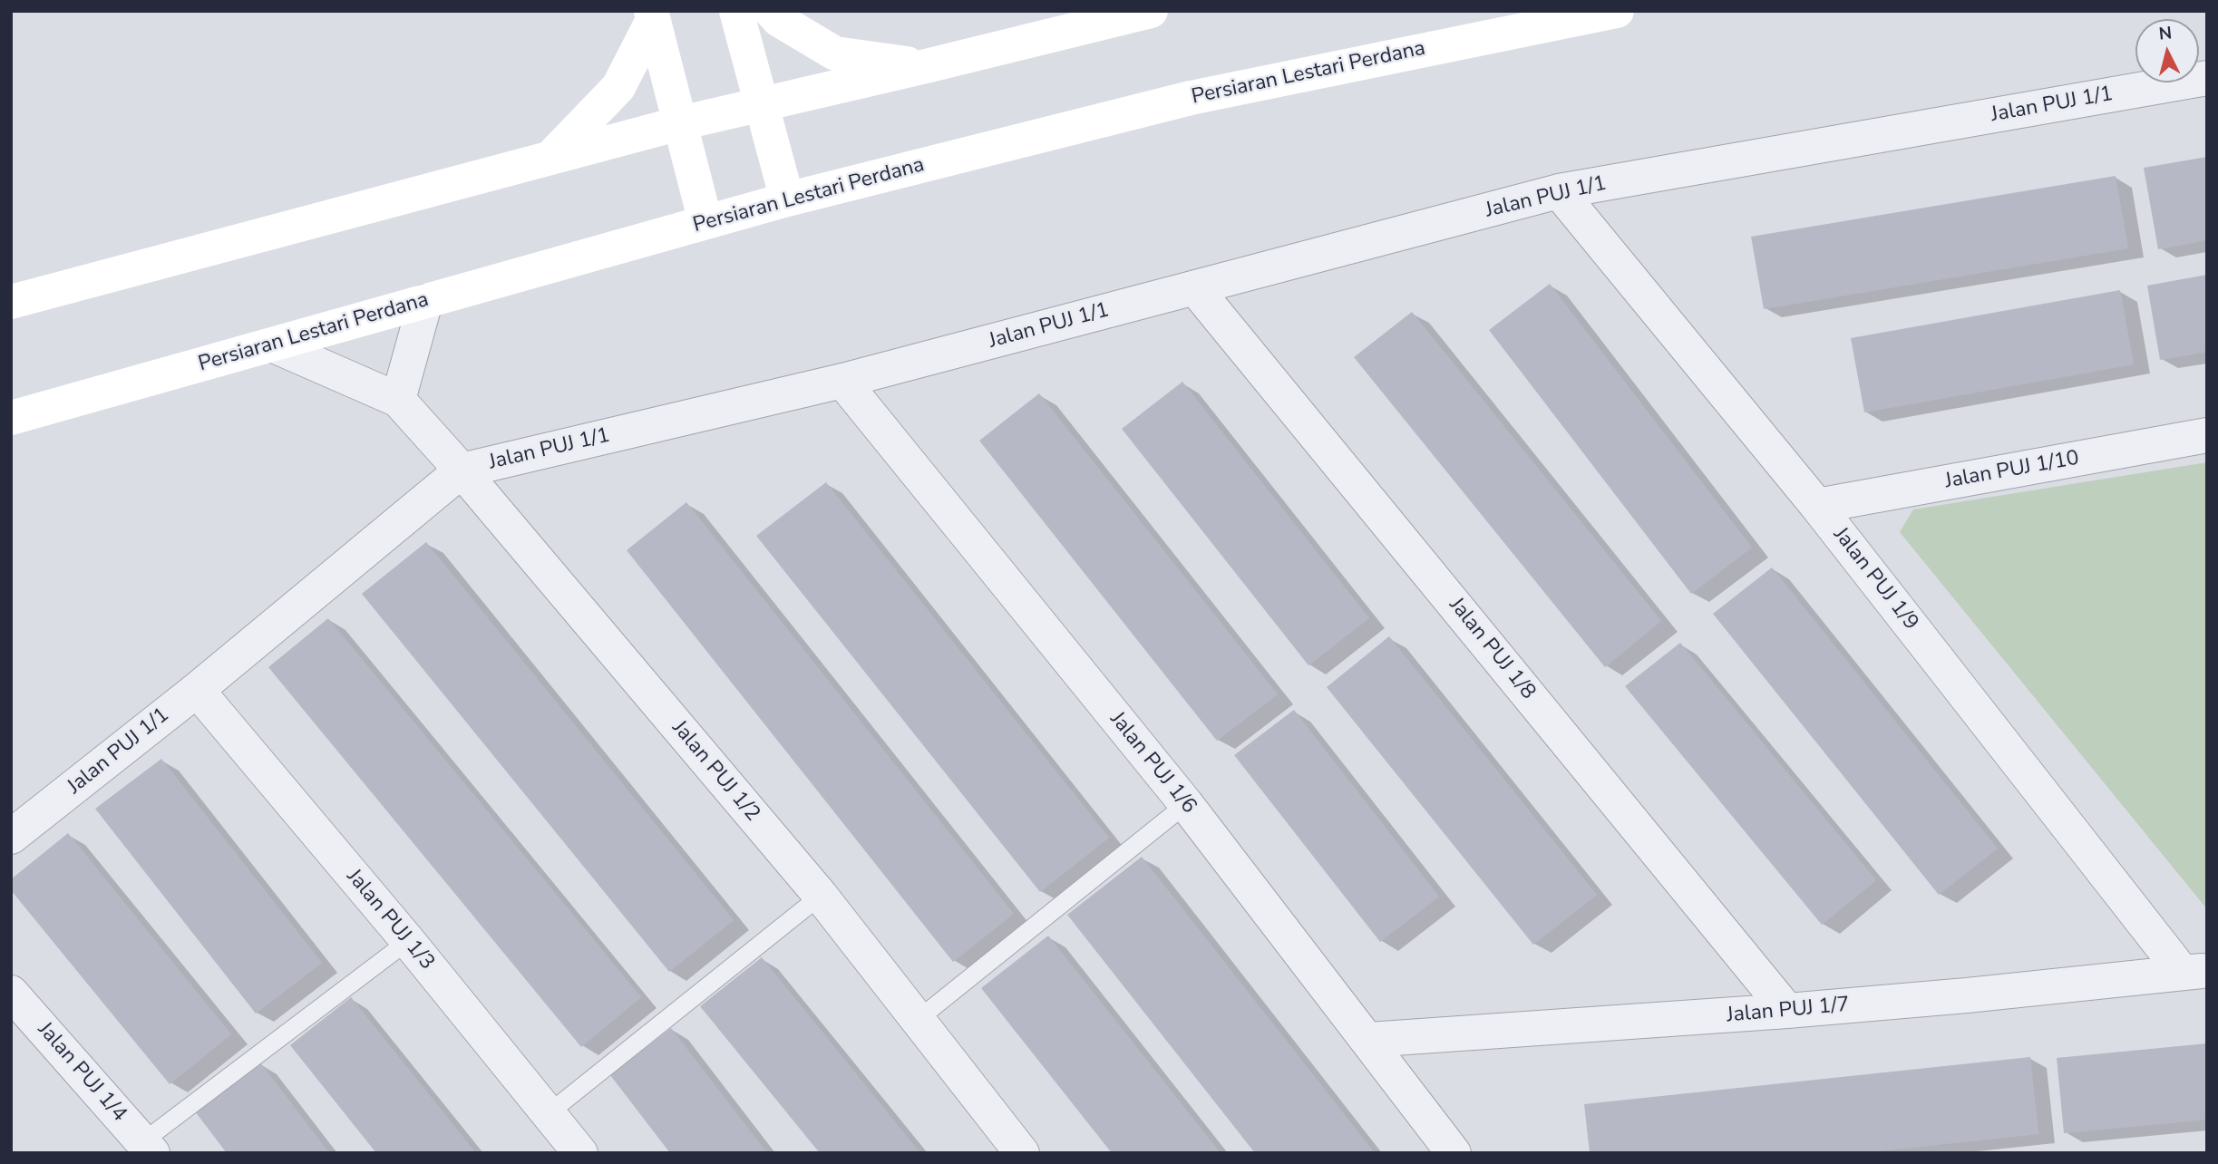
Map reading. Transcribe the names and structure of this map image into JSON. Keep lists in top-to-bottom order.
{
  "streets": {
    "main road": ["Persiaran Lestari Perdana"],
    "street": [
      "Jalan PUJ 1/1",
      "Jalan PUJ 1/10",
      "Jalan PUJ 1/9",
      "Jalan PUJ 1/8",
      "Jalan PUJ 1/6",
      "Jalan PUJ 1/2",
      "Jalan PUJ 1/3",
      "Jalan PUJ 1/7",
      "Jalan PUJ 1/4"
    ]
  },
  "crossings": [
    ["Persiaran Lestari Perdana", "Jalan PUJ 1/2"],
    ["Jalan PUJ 1/1", "Jalan PUJ 1/9"],
    ["Jalan PUJ 1/1", "Jalan PUJ 1/8"],
    ["Jalan PUJ 1/1", "Jalan PUJ 1/6"],
    ["Jalan PUJ 1/1", "Jalan PUJ 1/2"],
    ["Jalan PUJ 1/1", "Jalan PUJ 1/3"],
    ["Jalan PUJ 1/10", "Jalan PUJ 1/9"],
    ["Jalan PUJ 1/9", "Jalan PUJ 1/7"],
    ["Jalan PUJ 1/8", "Jalan PUJ 1/7"],
    ["Jalan PUJ 1/6", "Jalan PUJ 1/7"]
  ],
  "north": "top"
}
